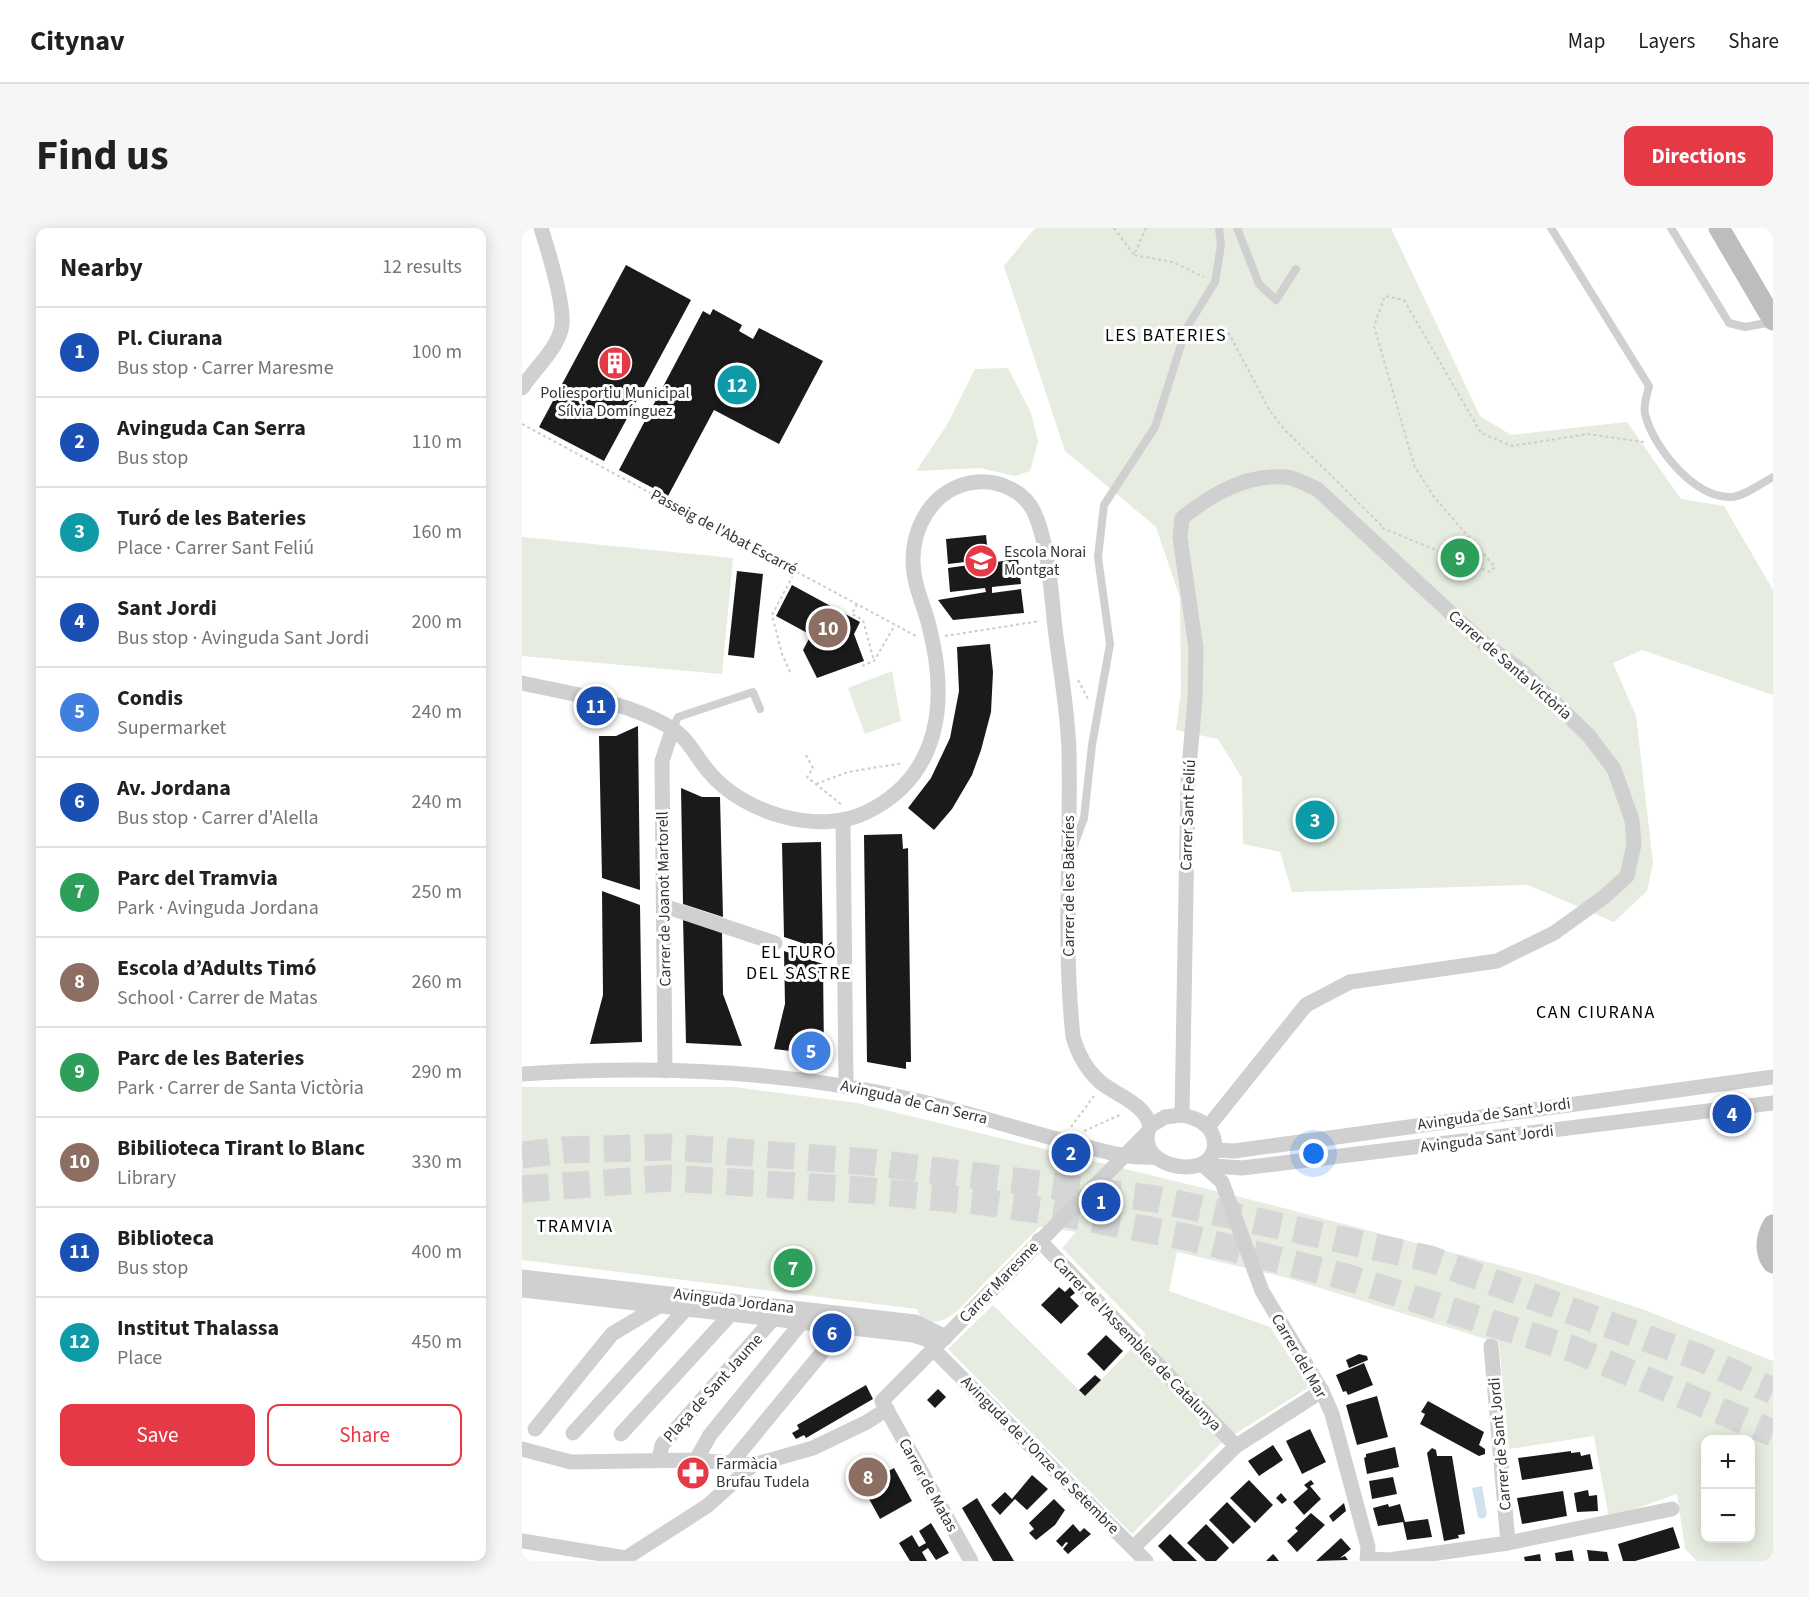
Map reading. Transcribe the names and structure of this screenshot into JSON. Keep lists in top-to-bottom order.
{
  "streets": {
    "street": [
      "Carrer de Santa Victòria",
      "Carrer Sant Feliú",
      "Carrer de les Bateríes",
      "Carrer de Joanot Martorell",
      "Avinguda de Can Serra",
      "Avinguda de Sant Jordi",
      "Avinguda Sant Jordi",
      "Carrer Maresme",
      "Avinguda Jordana",
      "Carrer de l'Assemblea de Catalunya",
      "Carrer del Mar",
      "Plaça de Sant Jaume",
      "Carrer de Sant Jordi",
      "Avinguda de l'Onze de Setembre",
      "Carrer de Matas"
    ],
    "path": ["Passeig de l'Abat Escarré"]
  },
  "crossings": [
    ["Carrer de Santa Victòria", "Carrer Sant Feliú"],
    ["Carrer de Santa Victòria", "Carrer de les Bateríes"],
    ["Carrer de Santa Victòria", "Avinguda de Sant Jordi"],
    ["Carrer de Santa Victòria", "Avinguda Sant Jordi"],
    ["Carrer de Santa Victòria", "Carrer Maresme"],
    ["Carrer de Santa Victòria", "Carrer del Mar"],
    ["Carrer Sant Feliú", "Carrer de les Bateríes"],
    ["Carrer Sant Feliú", "Avinguda de Sant Jordi"],
    ["Carrer Sant Feliú", "Avinguda Sant Jordi"],
    ["Carrer Sant Feliú", "Carrer Maresme"],
    ["Carrer Sant Feliú", "Carrer del Mar"],
    ["Carrer de les Bateríes", "Avinguda de Sant Jordi"],
    ["Carrer de les Bateríes", "Avinguda Sant Jordi"],
    ["Carrer de les Bateríes", "Carrer Maresme"],
    ["Carrer de les Bateríes", "Carrer del Mar"],
    ["Carrer de Joanot Martorell", "Avinguda de Can Serra"],
    ["Avinguda de Can Serra", "Carrer Maresme"],
    ["Avinguda de Sant Jordi", "Avinguda Sant Jordi"],
    ["Avinguda de Sant Jordi", "Carrer Maresme"],
    ["Avinguda de Sant Jordi", "Carrer del Mar"],
    ["Avinguda Sant Jordi", "Carrer Maresme"],
    ["Avinguda Sant Jordi", "Carrer del Mar"],
    ["Carrer Maresme", "Avinguda Jordana"],
    ["Carrer Maresme", "Carrer de l'Assemblea de Catalunya"],
    ["Carrer Maresme", "Carrer del Mar"],
    ["Carrer Maresme", "Avinguda de l'Onze de Setembre"],
    ["Carrer Maresme", "Carrer de Matas"],
    ["Avinguda Jordana", "Plaça de Sant Jaume"]
  ],
  "districts": [
    "LES BATERIES",
    "EL TURÓ DEL SASTRE",
    "CAN CIURANA",
    "TRAMVIA"
  ],
  "places": {
    "building": ["Poliesportiu Municipal Sílvia Domínguez"],
    "school or university": ["Escola Norai Montgat"],
    "pharmacy": ["Farmàcia Brufau Tudela"]
  },
  "page": {
    "header": "Citynav",
    "nav": ["Map", "Layers", "Share"],
    "title": "Find us",
    "buttons": [
      "Directions",
      ["Save", "Share"]
    ],
    "heading": ["Nearby", "12 results"],
    "list": [
      {
        "mark": "1",
        "name": "Pl. Ciurana",
        "note": "Bus stop · Carrer Maresme",
        "value": "100 m"
      },
      {
        "mark": "2",
        "name": "Avinguda Can Serra",
        "note": "Bus stop",
        "value": "110 m"
      },
      {
        "mark": "3",
        "name": "Turó de les Bateries",
        "note": "Place · Carrer Sant Feliú",
        "value": "160 m"
      },
      {
        "mark": "4",
        "name": "Sant Jordi",
        "note": "Bus stop · Avinguda Sant Jordi",
        "value": "200 m"
      },
      {
        "mark": "5",
        "name": "Condis",
        "note": "Supermarket",
        "value": "240 m"
      },
      {
        "mark": "6",
        "name": "Av. Jordana",
        "note": "Bus stop · Carrer d'Alella",
        "value": "240 m"
      },
      {
        "mark": "7",
        "name": "Parc del Tramvia",
        "note": "Park · Avinguda Jordana",
        "value": "250 m"
      },
      {
        "mark": "8",
        "name": "Escola d’Adults Timó",
        "note": "School · Carrer de Matas",
        "value": "260 m"
      },
      {
        "mark": "9",
        "name": "Parc de les Bateries",
        "note": "Park · Carrer de Santa Victòria",
        "value": "290 m"
      },
      {
        "mark": "10",
        "name": "Bibilioteca Tirant lo Blanc",
        "note": "Library",
        "value": "330 m"
      },
      {
        "mark": "11",
        "name": "Biblioteca",
        "note": "Bus stop",
        "value": "400 m"
      },
      {
        "mark": "12",
        "name": "Institut Thalassa",
        "note": "Place",
        "value": "450 m"
      }
    ],
    "pins": [
      "12",
      "9",
      "10",
      "11",
      "3",
      "5",
      "4",
      "2",
      "1",
      "7",
      "6",
      "8"
    ],
    "map_buttons": ["+", "−"]
  }
}
